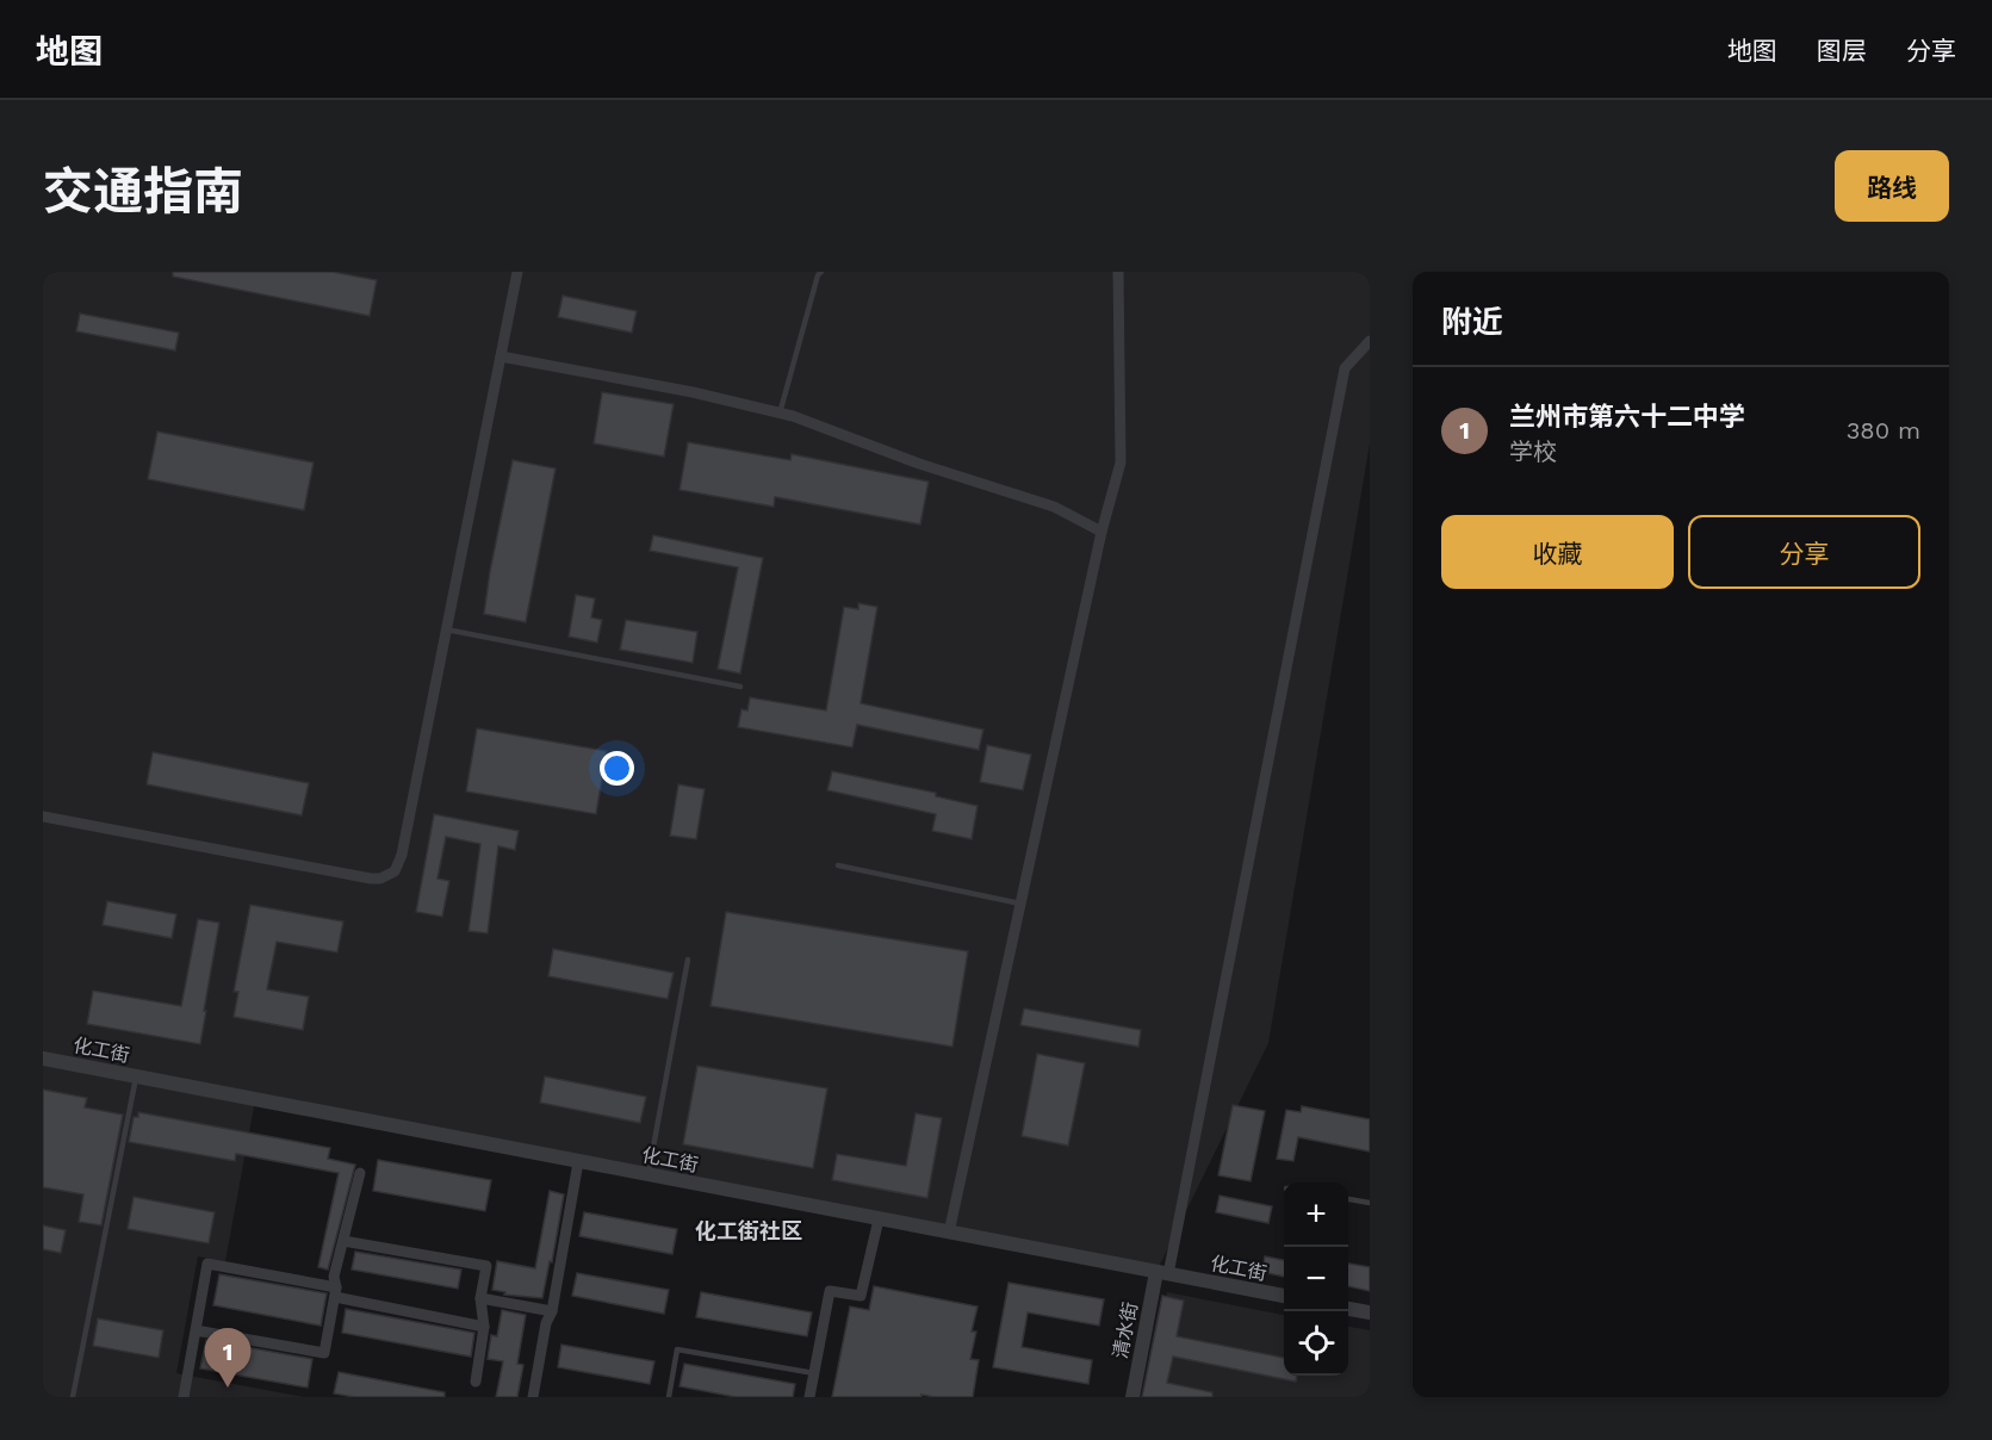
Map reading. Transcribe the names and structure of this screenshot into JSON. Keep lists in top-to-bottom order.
{
  "streets": {
    "street": ["化工街", "清水街"]
  },
  "crossings": [
    ["化工街", "清水街"]
  ],
  "districts": ["化工街社区"],
  "page": {
    "header": "地图",
    "nav": ["地图", "图层", "分享"],
    "title": "交通指南",
    "buttons": [
      "路线",
      ["收藏", "分享"]
    ],
    "heading": "附近",
    "list": [
      {
        "mark": "1",
        "name": "兰州市第六十二中学",
        "note": "学校",
        "value": "380 m"
      }
    ],
    "map_buttons": ["+", "−"],
    "pins": "1"
  }
}
